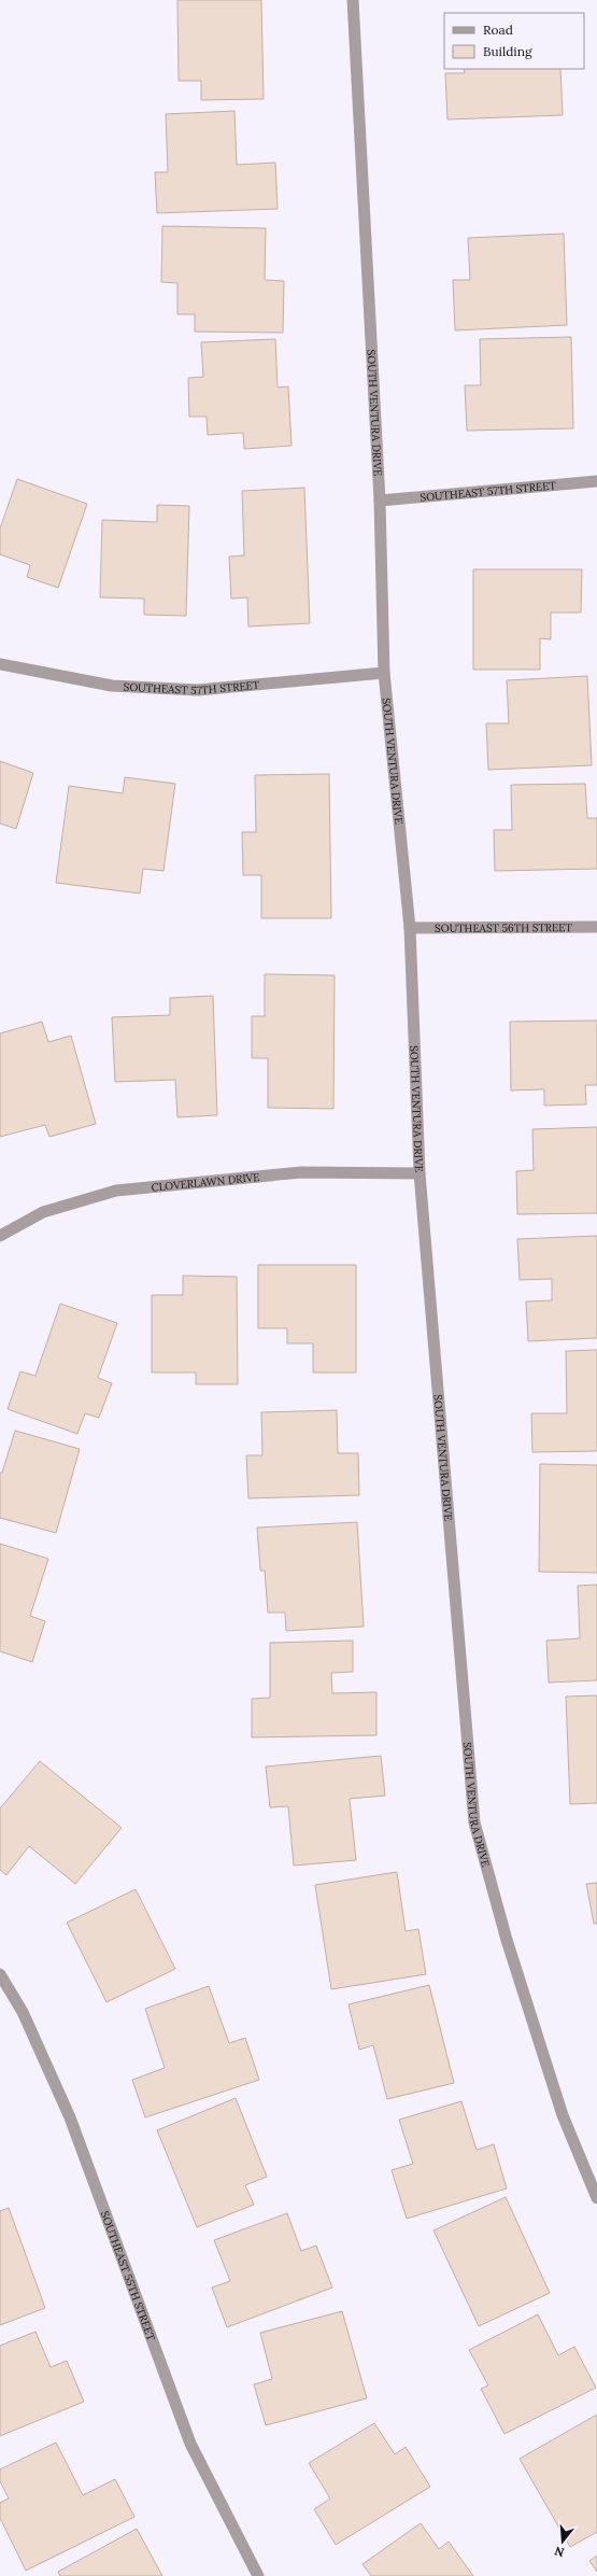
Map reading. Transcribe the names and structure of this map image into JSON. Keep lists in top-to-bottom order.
{
  "streets": {
    "street": [
      "SOUTH VENTURA DRIVE",
      "SOUTHEAST 57TH STREET",
      "SOUTHEAST 56TH STREET",
      "CLOVERLAWN DRIVE",
      "SOUTHEAST 55TH STREET"
    ]
  },
  "crossings": [
    ["SOUTH VENTURA DRIVE", "SOUTHEAST 57TH STREET"],
    ["SOUTH VENTURA DRIVE", "SOUTHEAST 56TH STREET"],
    ["SOUTH VENTURA DRIVE", "CLOVERLAWN DRIVE"]
  ],
  "legend": ["Road", "Building"],
  "north": "bottom"
}
